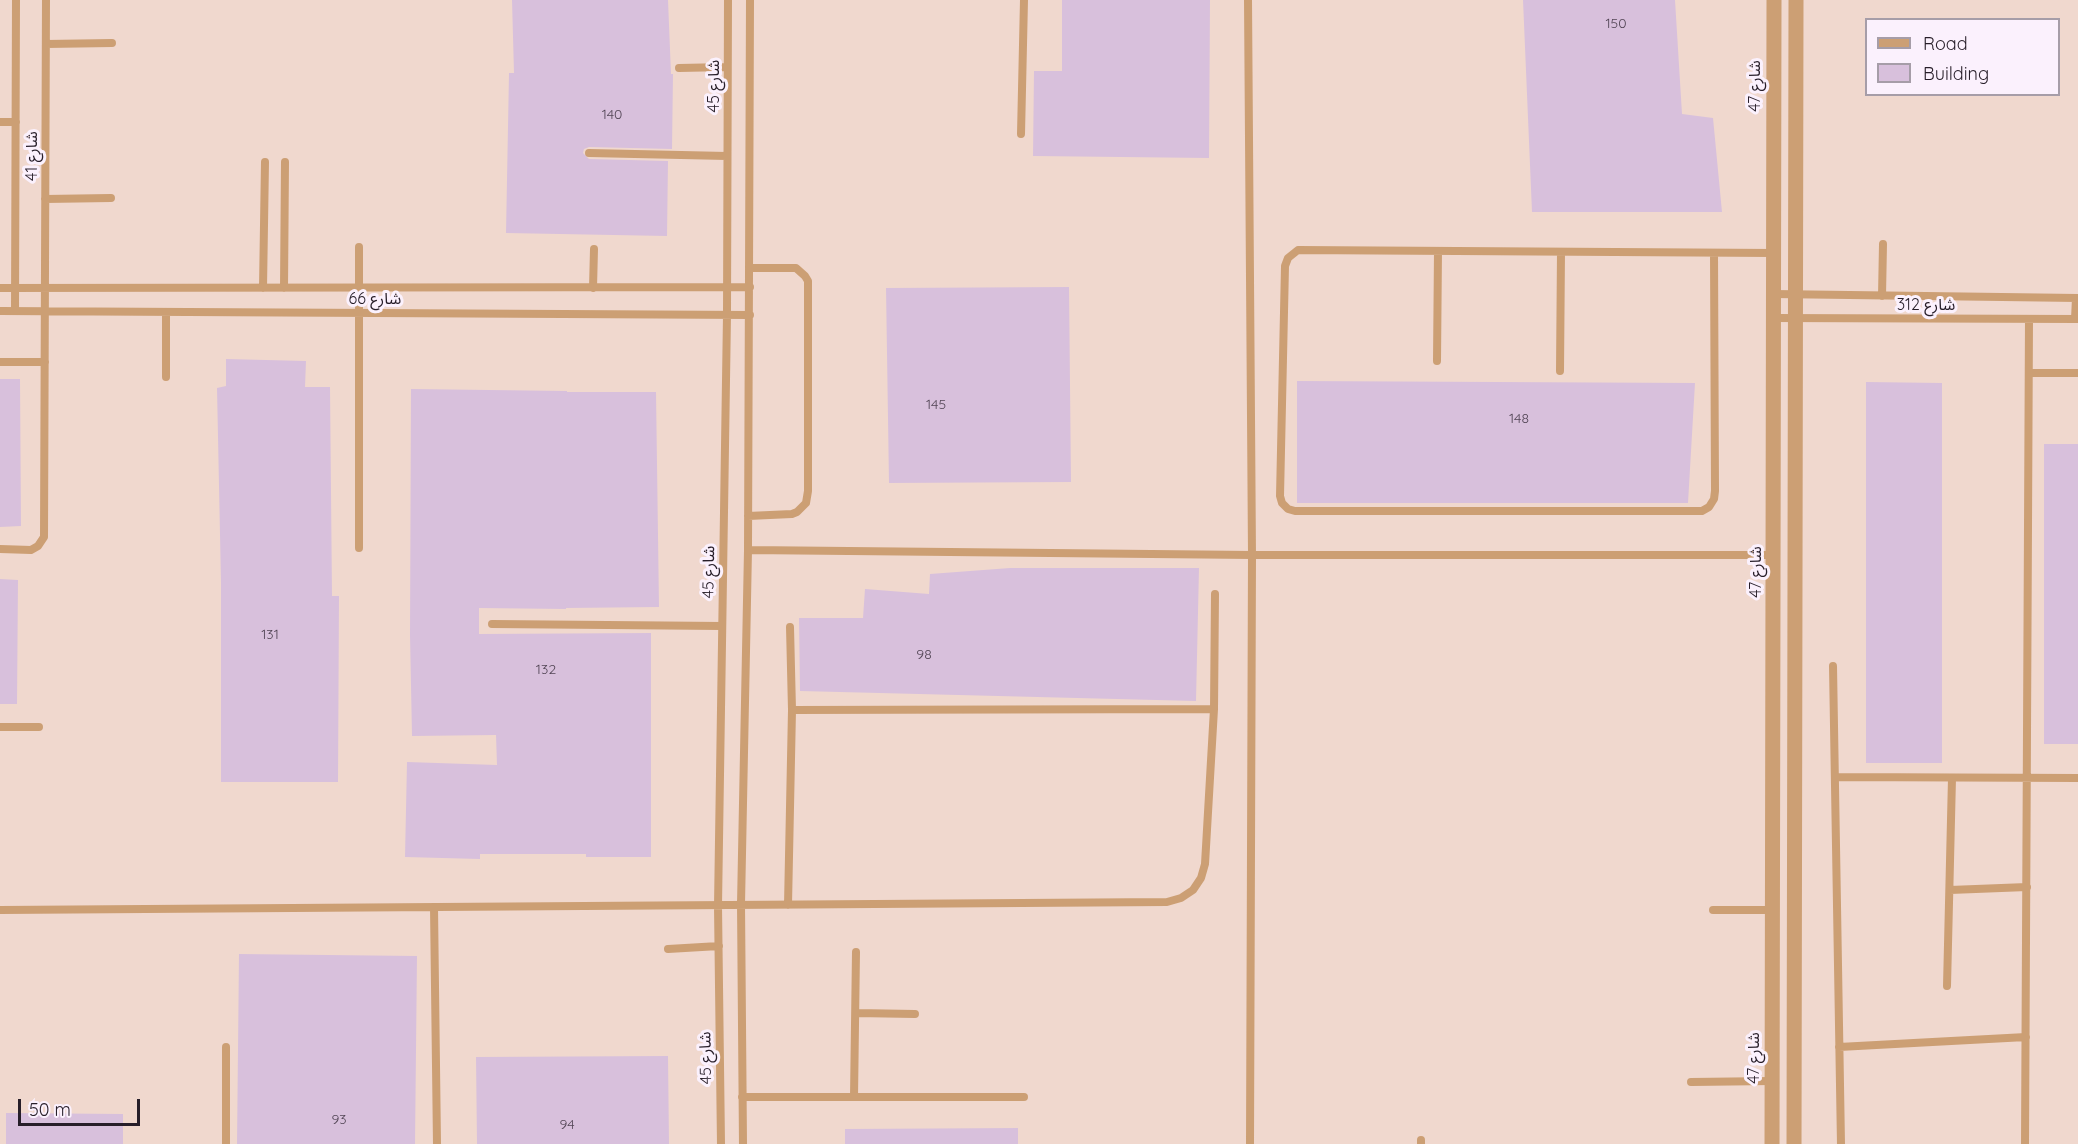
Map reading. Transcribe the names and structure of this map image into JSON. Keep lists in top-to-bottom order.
{
  "streets": {
    "street": ["شارع 47"],
    "lane": [
      "شارع 45",
      "شارع 41",
      "شارع 66",
      "شارع 312"
    ]
  },
  "crossings": [
    ["شارع 45", "شارع 66"],
    ["شارع 47", "شارع 312"],
    ["شارع 41", "شارع 66"]
  ],
  "house_numbers": [
    "150",
    "140",
    "145",
    "148",
    "131",
    "98",
    "132",
    "93",
    "94"
  ],
  "legend": ["Road", "Building"],
  "scale_bar": "50 m"
}
